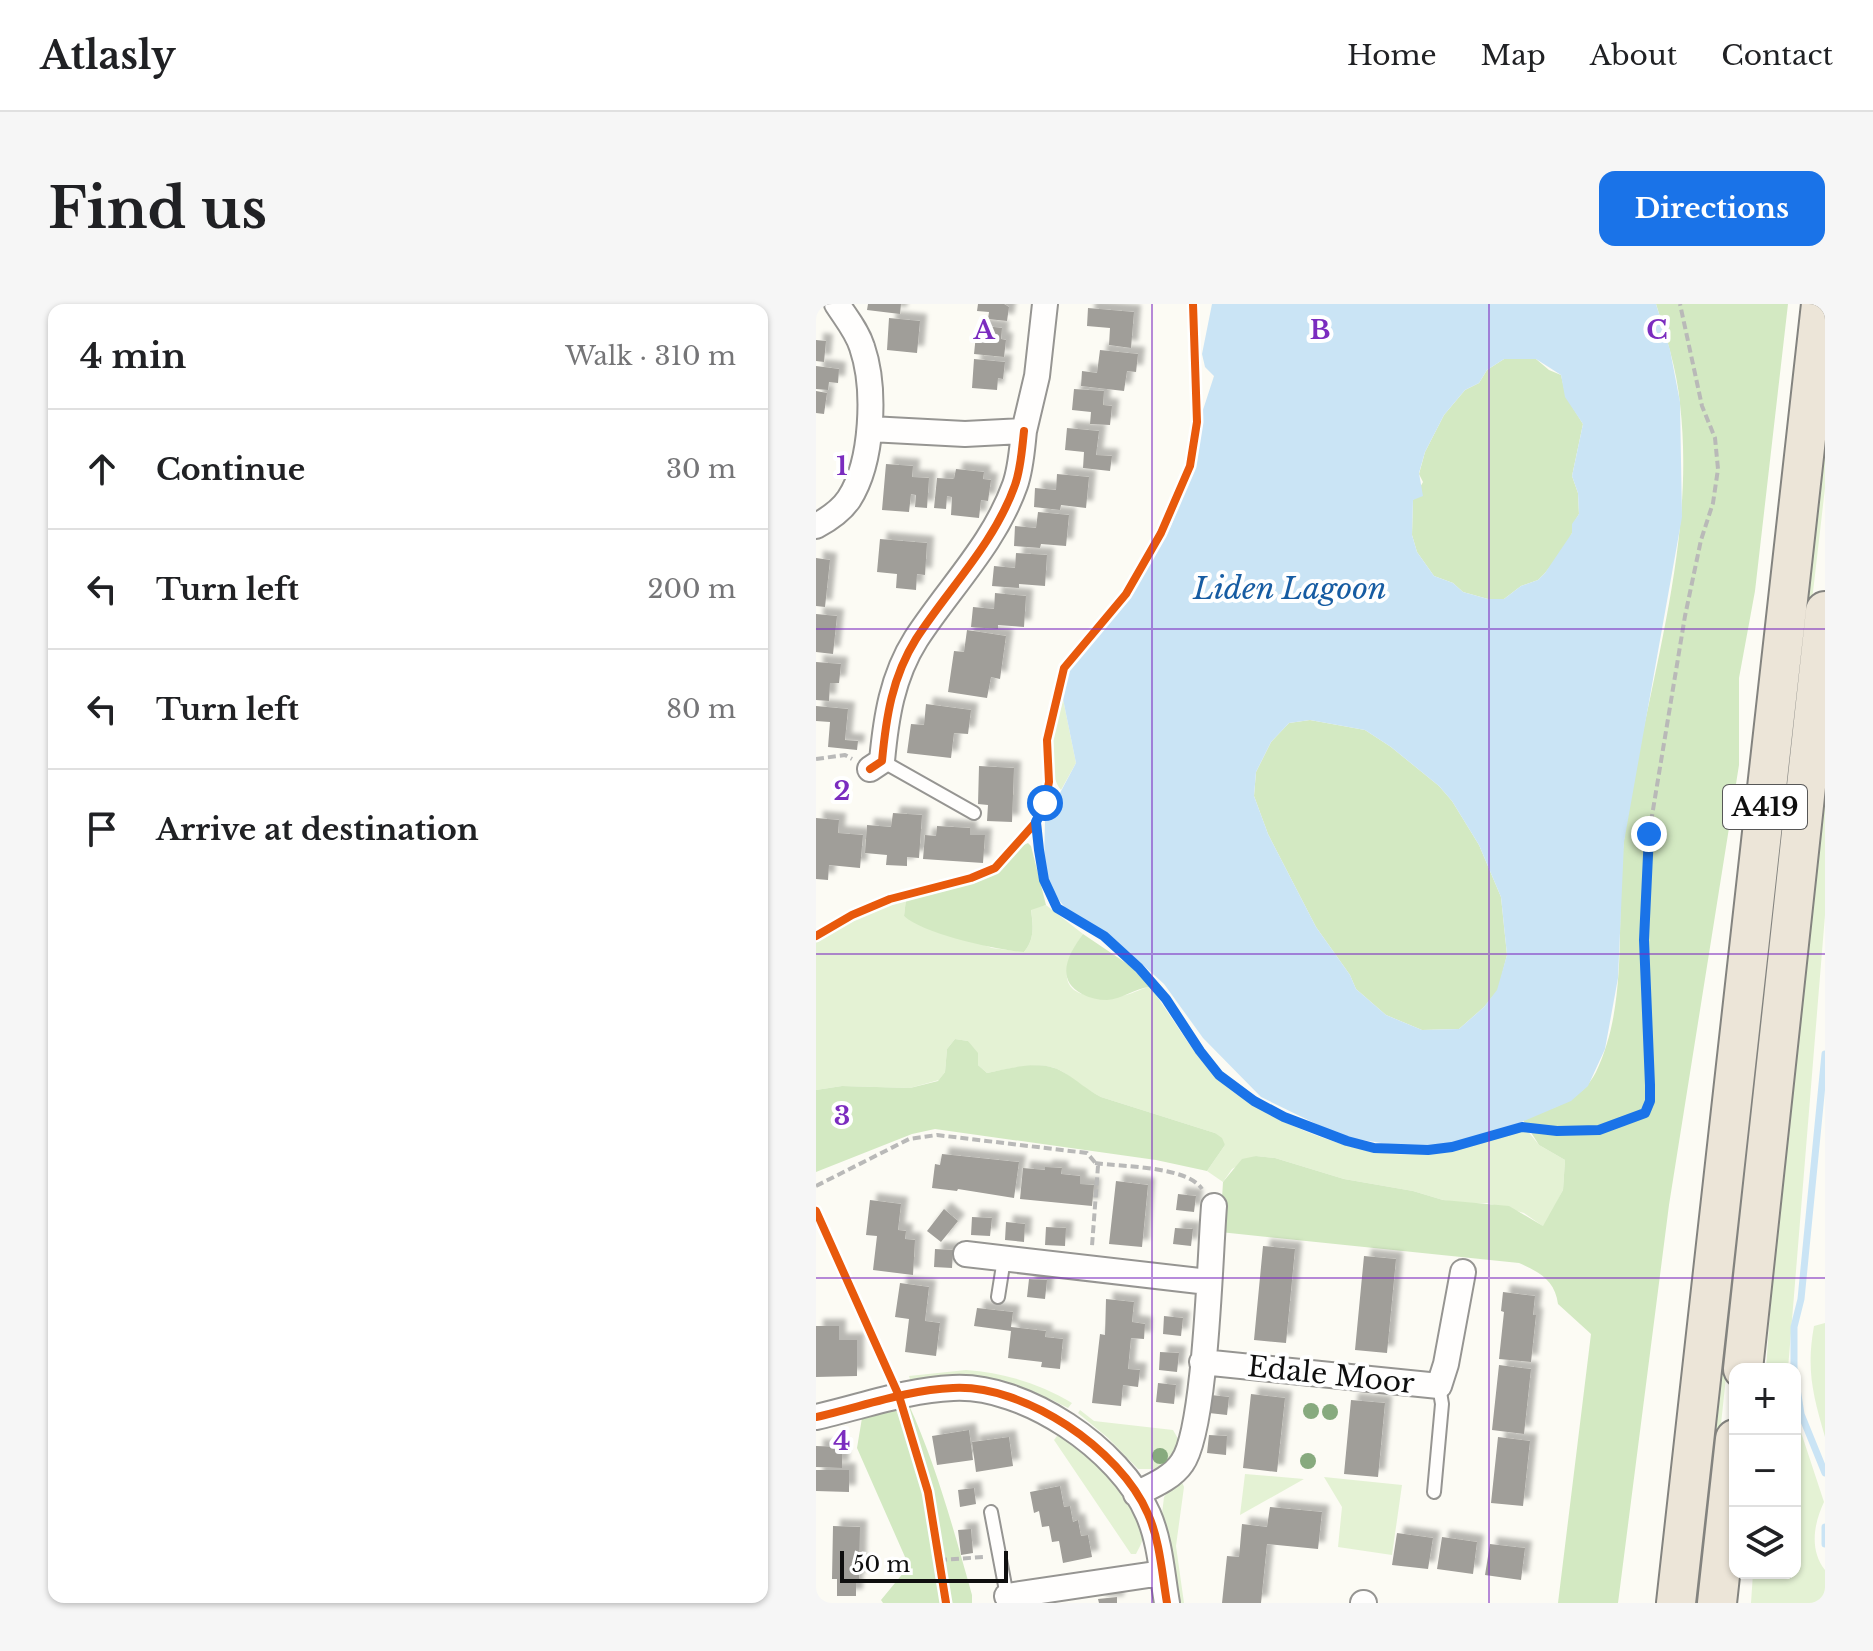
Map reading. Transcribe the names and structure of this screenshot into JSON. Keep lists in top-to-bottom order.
{
  "streets": {
    "highway": ["A419"],
    "street": ["Edale Moor"]
  },
  "water": ["Liden Lagoon"],
  "scale_bar": "50 m",
  "page": {
    "header": "Atlasly",
    "nav": [
      "Home",
      "Map",
      "About",
      "Contact"
    ],
    "buttons": "Directions",
    "title": "Find us",
    "heading": ["4 min", "Walk · 310 m"],
    "list": [
      ["Continue", "30 m"],
      ["Turn left", "200 m"],
      ["Turn left", "80 m"],
      "Arrive at destination"
    ],
    "map_buttons": ["+", "−"],
    "scale": "50 m"
  },
  "grid": {
    "columns": ["A", "B", "C"],
    "rows": [
      "1",
      "2",
      "3",
      "4"
    ]
  }
}
